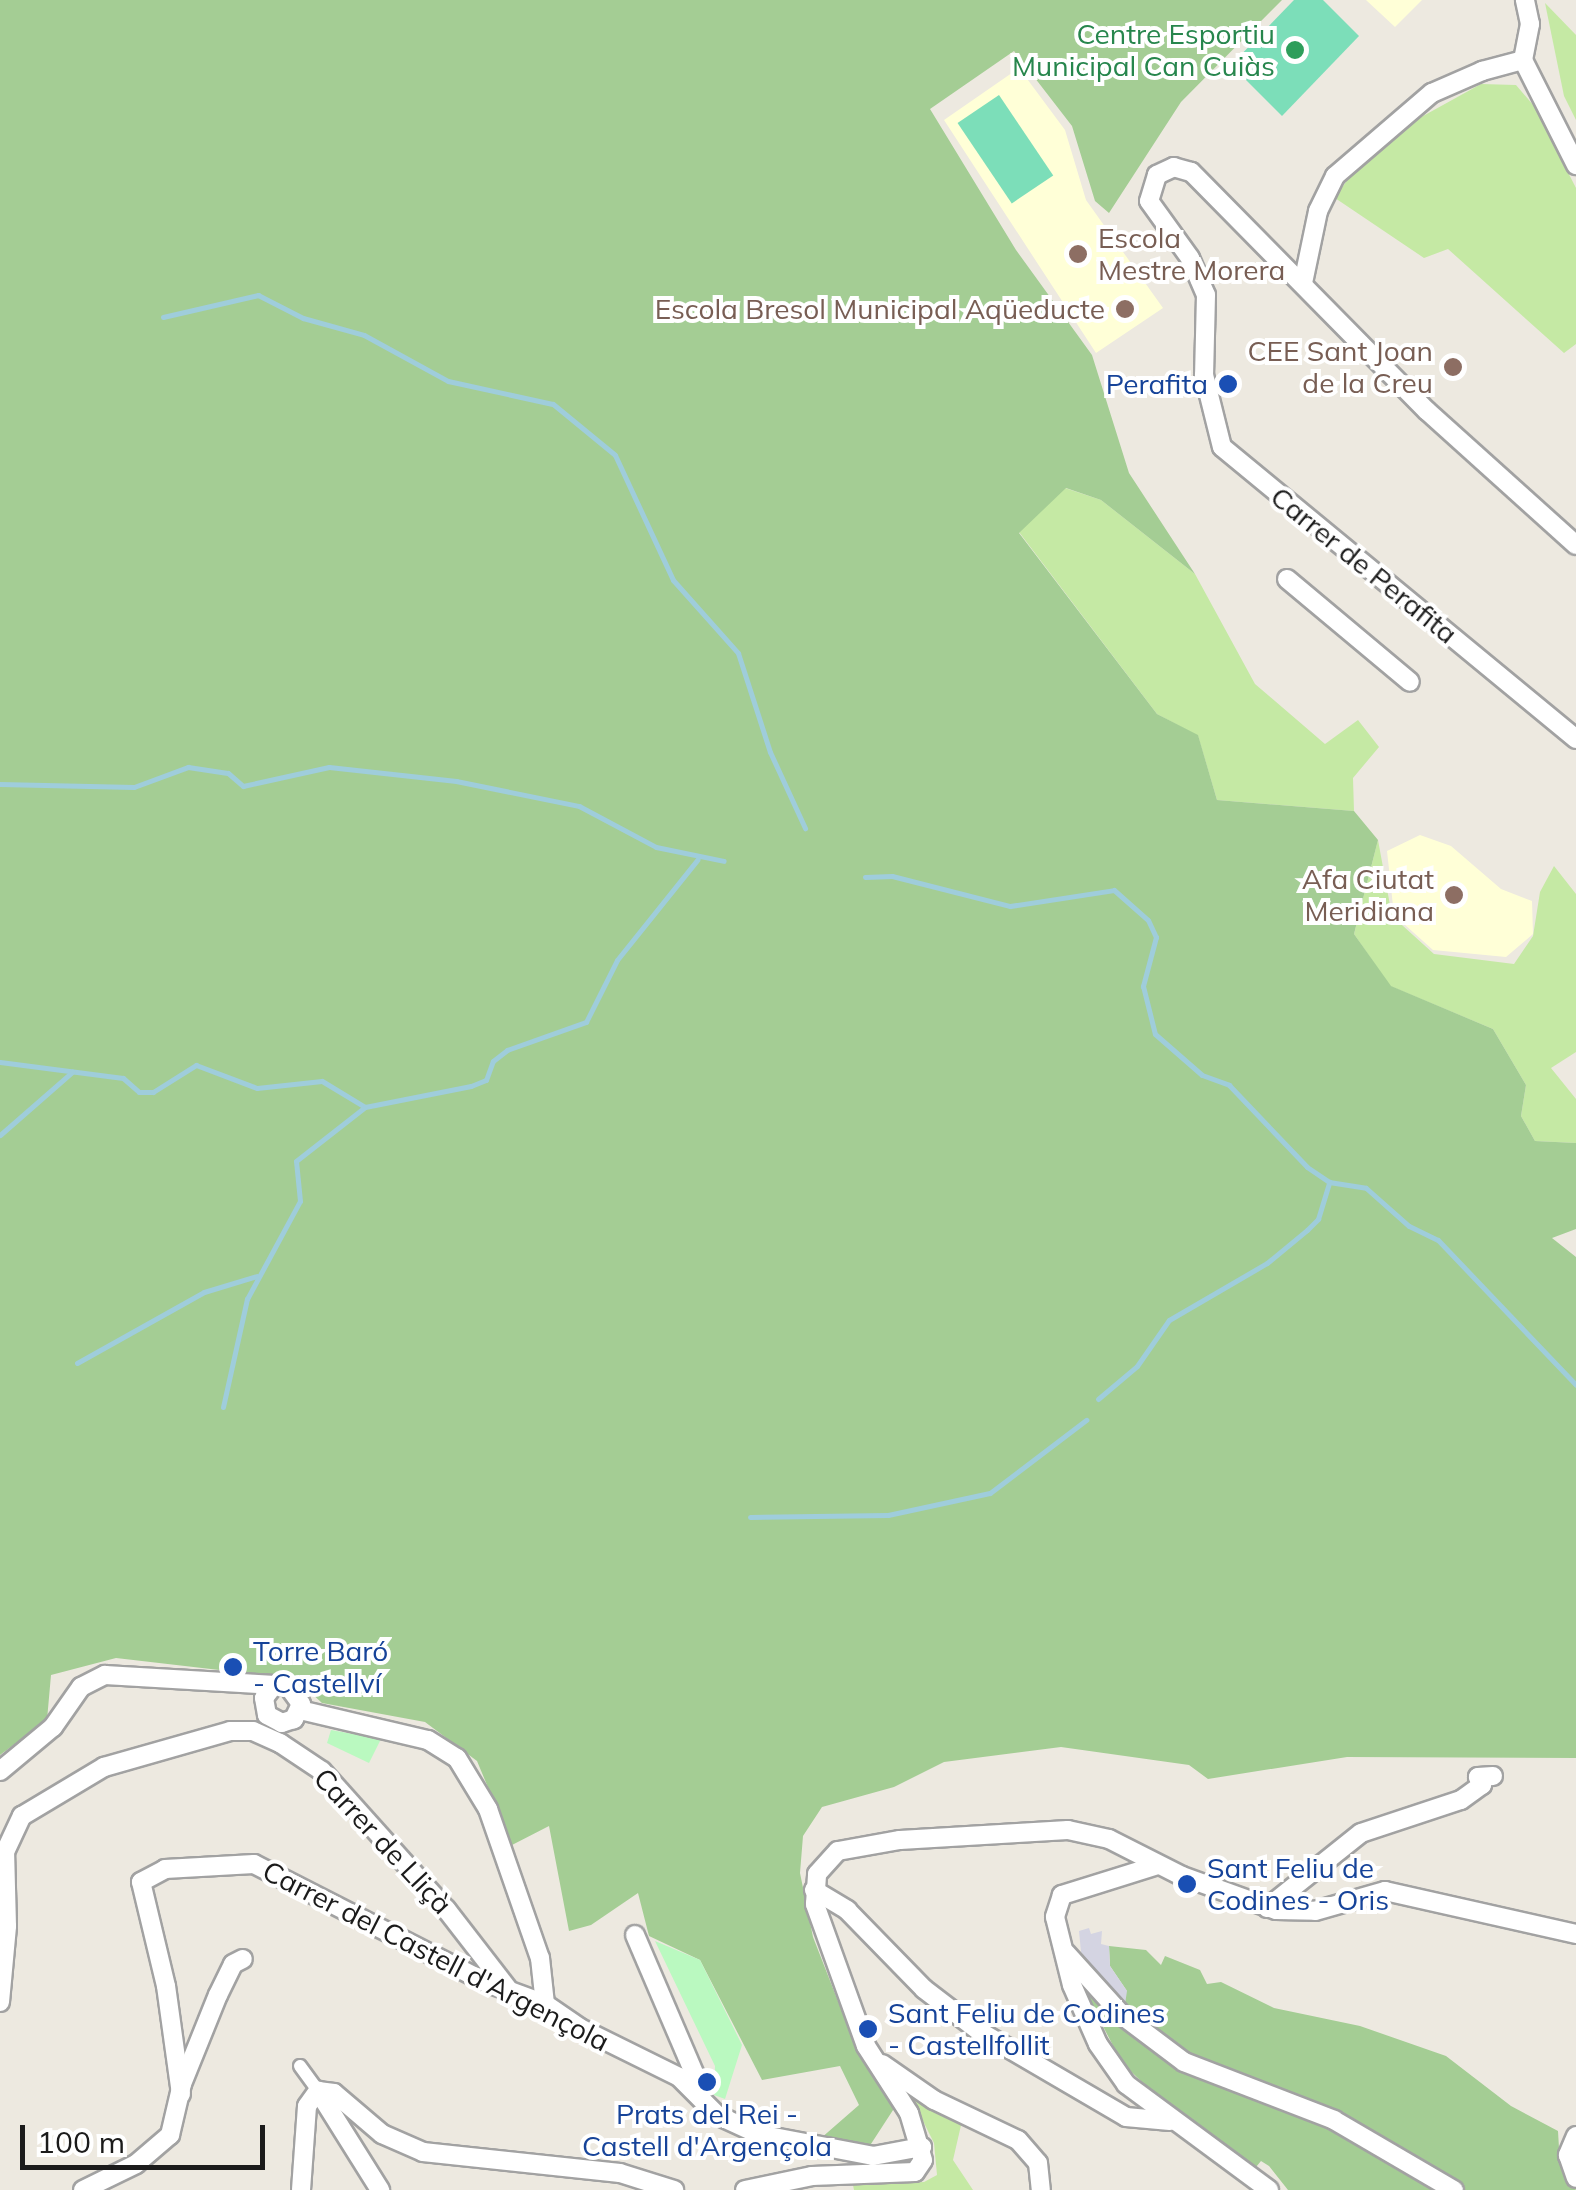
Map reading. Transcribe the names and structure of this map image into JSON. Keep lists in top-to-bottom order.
{
  "streets": {
    "street": ["Carrer de Perafita", "Carrer de Lliçà", "Carrer del Castell d'Argençola"]
  },
  "crossings": [
    ["Carrer de Lliçà", "Carrer del Castell d'Argençola"]
  ],
  "places": [
    "Centre Esportiu Municipal Can Cuiàs",
    "Escola Mestre Morera",
    "Escola Bresol Municipal Aqüeducte",
    "CEE Sant Joan de la Creu",
    "Perafita",
    "Afa Ciutat Meridiana",
    "Torre Baró - Castellví",
    "Sant Feliu de Codines - Oris",
    "Sant Feliu de Codines - Castellfollit",
    "Prats del Rei - Castell d'Argençola"
  ],
  "scale_bar": "100 m"
}
